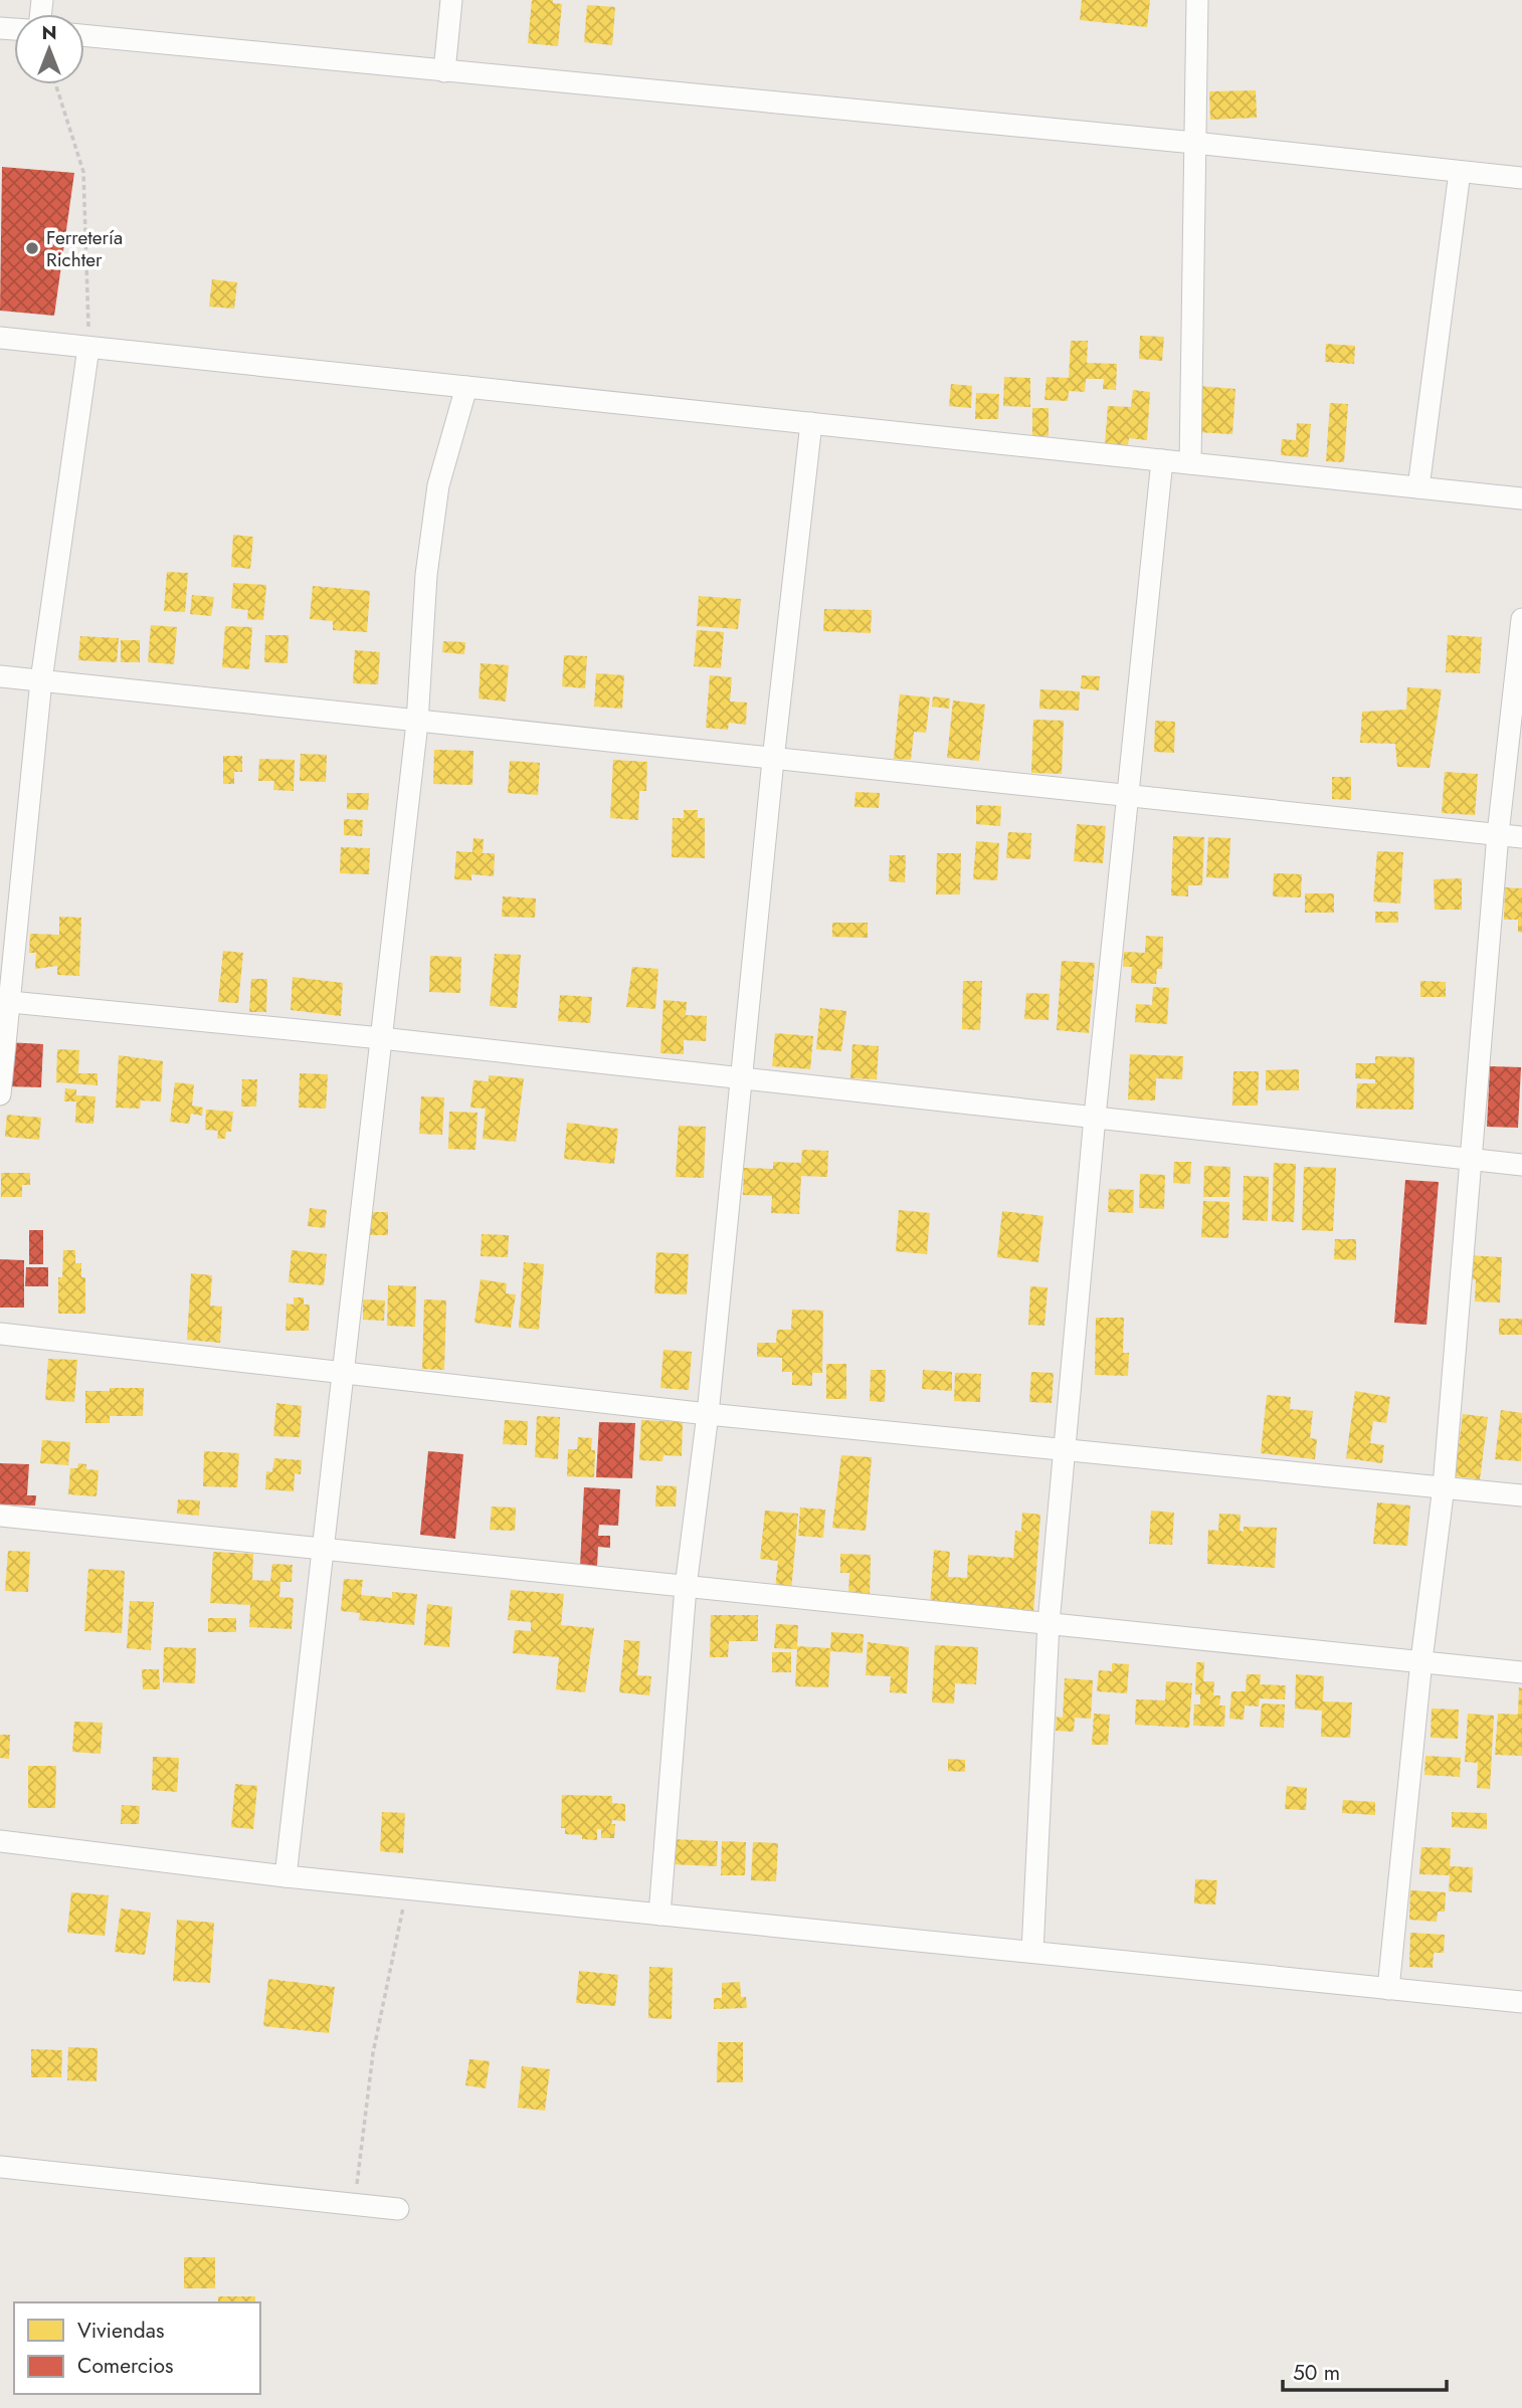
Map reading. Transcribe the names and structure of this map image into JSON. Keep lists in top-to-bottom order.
{
  "places": ["Ferretería Richter"],
  "legend": ["Viviendas", "Comercios"],
  "scale_bar": "50 m",
  "north": "top"
}
